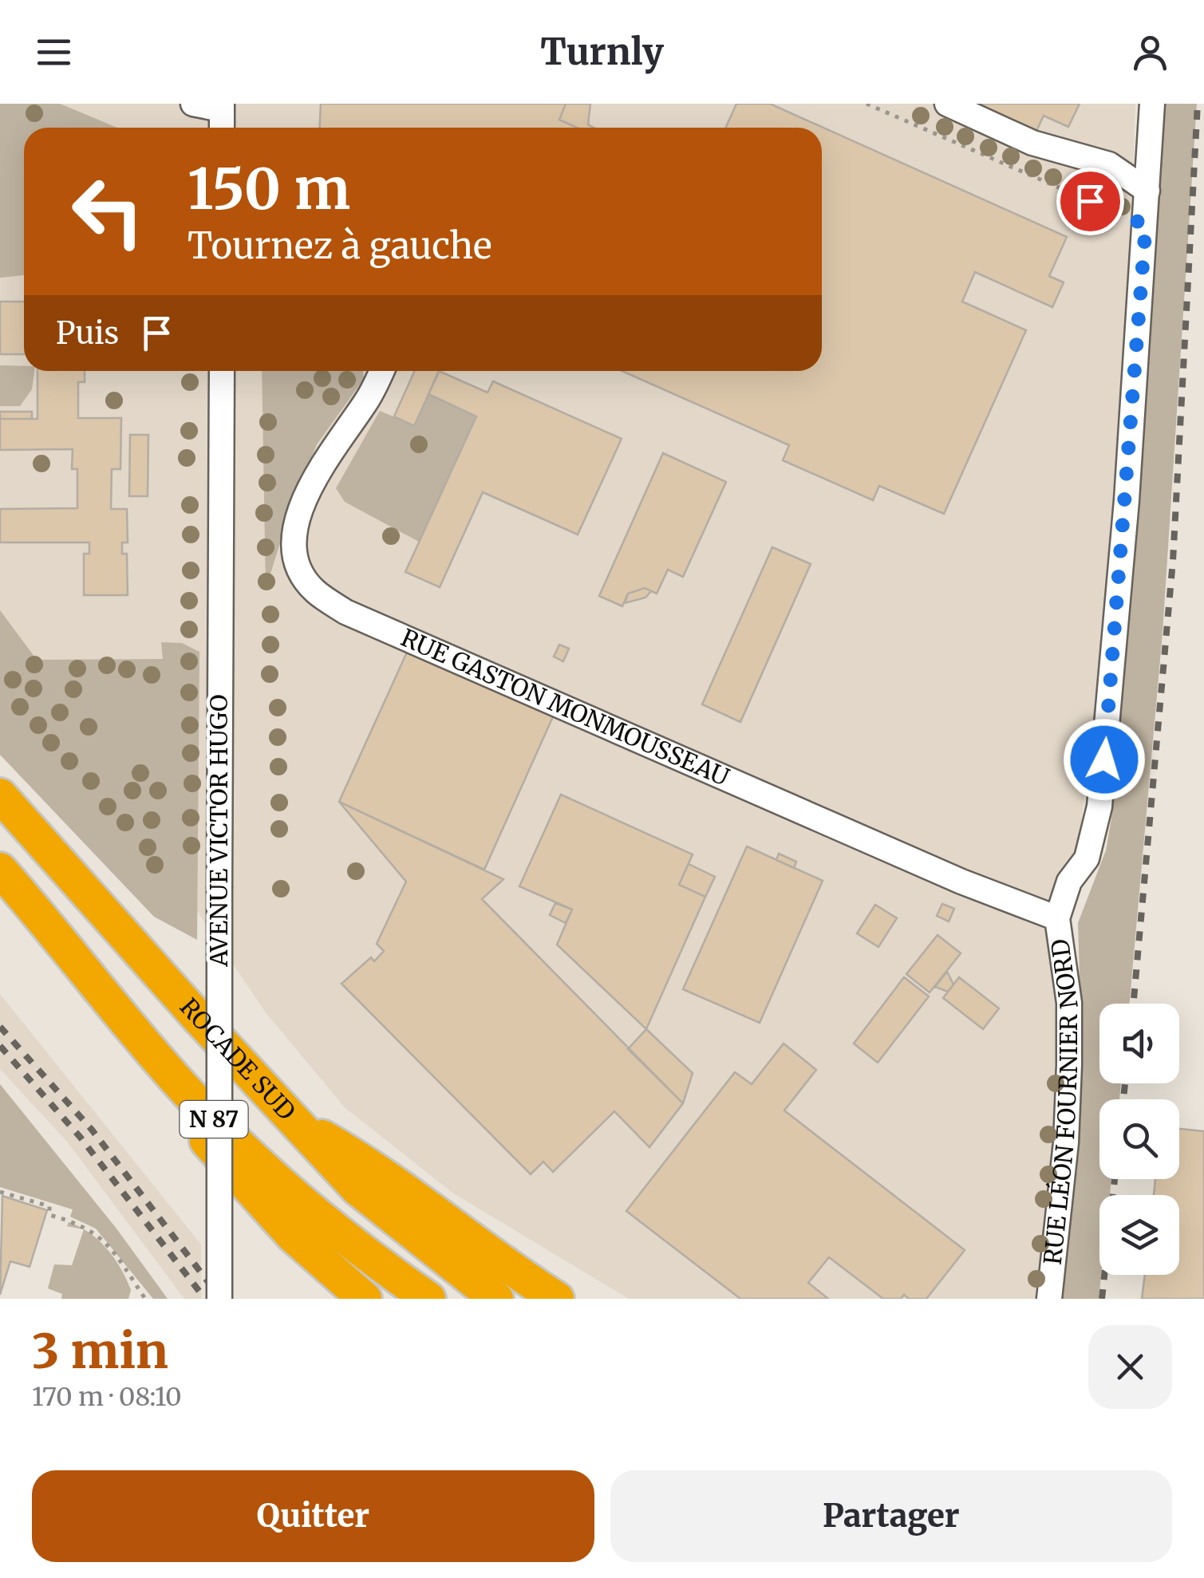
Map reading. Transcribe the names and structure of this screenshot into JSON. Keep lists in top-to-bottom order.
{
  "streets": {
    "highway": ["ROCADE SUD", "N 87"],
    "street": ["RUE GASTON MONMOUSSEAU", "AVENUE VICTOR HUGO", "RUE LÉON FOURNIER NORD"]
  },
  "crossings": [
    ["RUE GASTON MONMOUSSEAU", "RUE LÉON FOURNIER NORD"]
  ],
  "page": {
    "header": "Turnly",
    "turn": ["150 m", "Tournez à gauche"],
    "then": "Puis",
    "heading": ["3 min", "170 m · 08:10"],
    "buttons": ["Quitter", "Partager"]
  }
}
